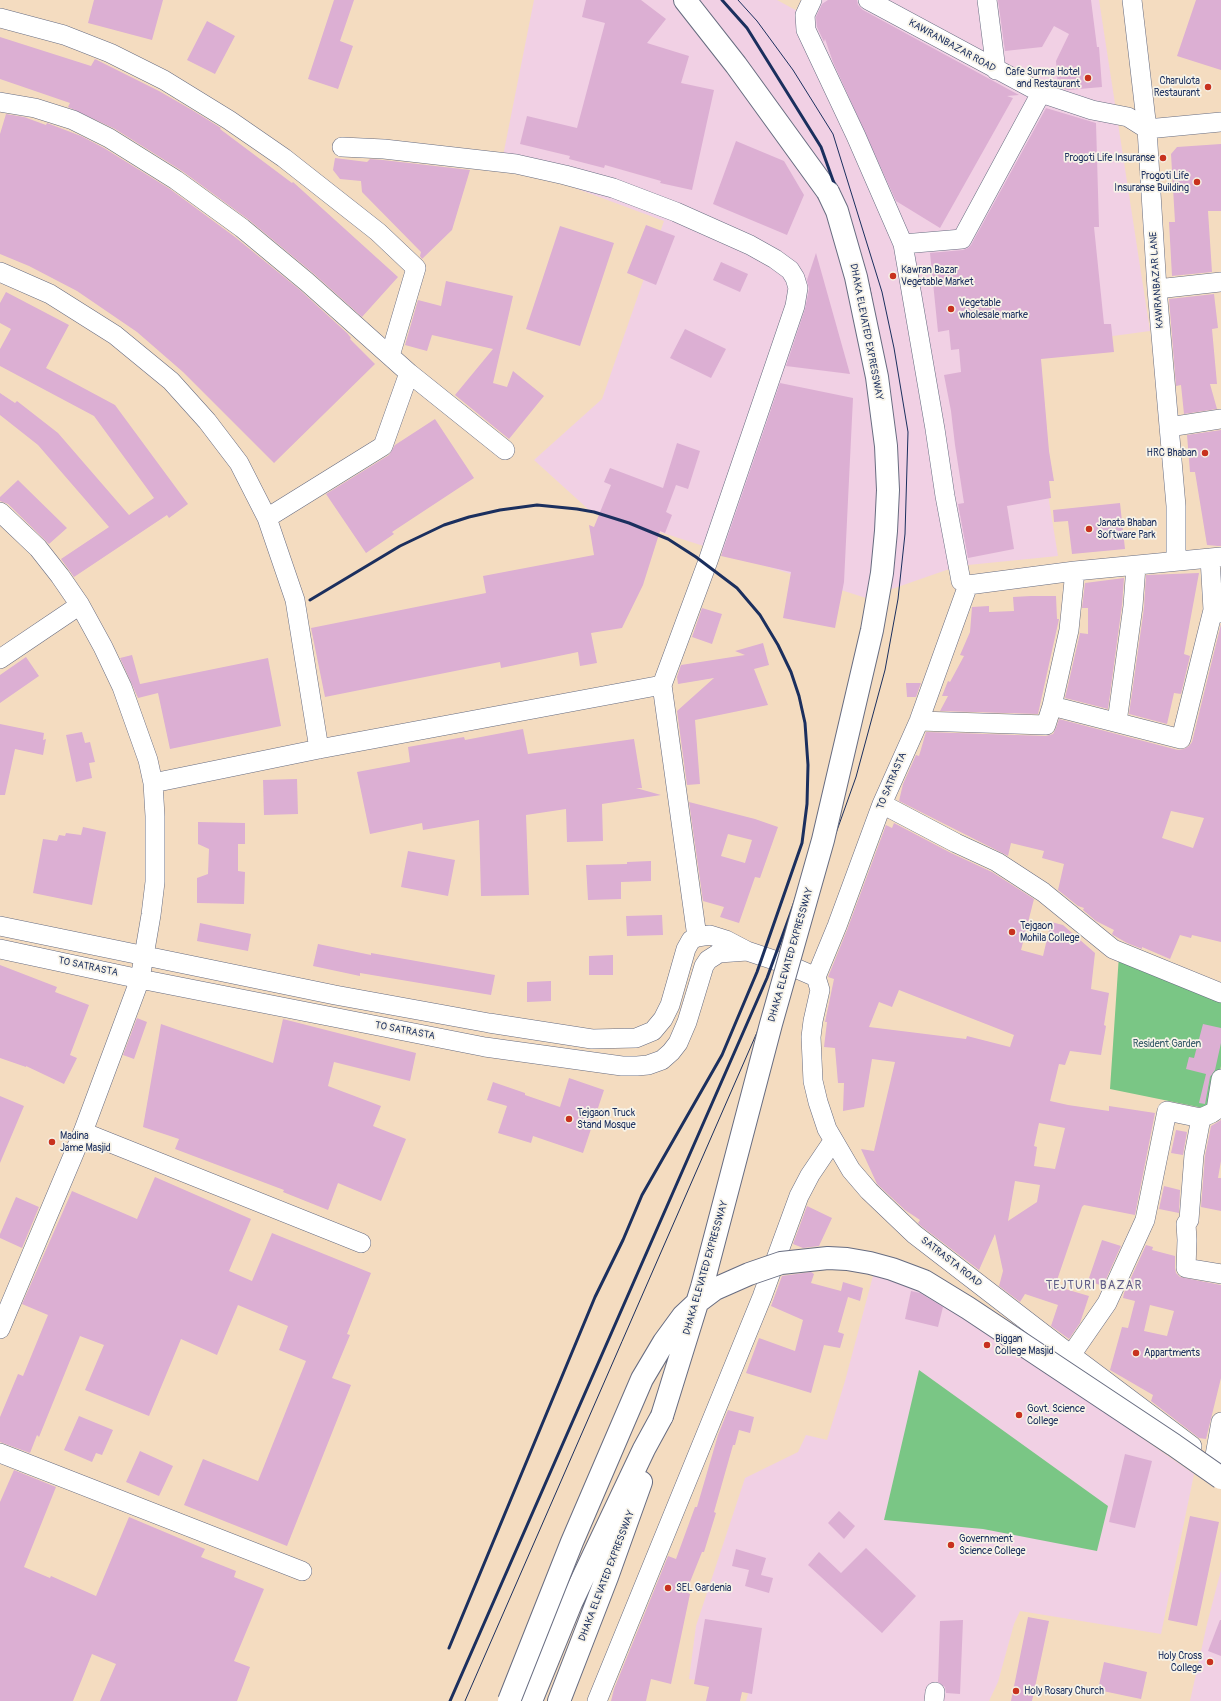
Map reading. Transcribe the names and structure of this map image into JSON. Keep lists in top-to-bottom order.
{
  "streets": {
    "highway": ["DHAKA ELEVATED EXPRESSWAY"],
    "street": [
      "KAWRANBAZAR ROAD",
      "KAWRANBAZAR LANE",
      "TO SATRASTA",
      "SATRASTA ROAD"
    ]
  },
  "crossings": [
    ["KAWRANBAZAR ROAD", "KAWRANBAZAR LANE"],
    ["TO SATRASTA", "SATRASTA ROAD"]
  ],
  "districts": ["TEJTURI BAZAR"],
  "parks": ["Resident Garden"],
  "places": [
    "Cafe Surma Hotel and Restaurant",
    "Charulota Restaurant",
    "Progoti Life Insuranse",
    "Progoti Life Insuranse Building",
    "Kawran Bazar Vegetable Market",
    "Vegetable wholesale marke",
    "HRC Bhaban",
    "Janata Bhaban Software Park",
    "Tejgaon Mohila College",
    "Tejgaon Truck Stand Mosque",
    "Madina Jame Masjid",
    "Biggan College Masjid",
    "Appartments",
    "Govt. Science College",
    "Government Science College",
    "SEL Gardenia",
    "Holy Cross College",
    "Holy Rosary Church"
  ]
}
